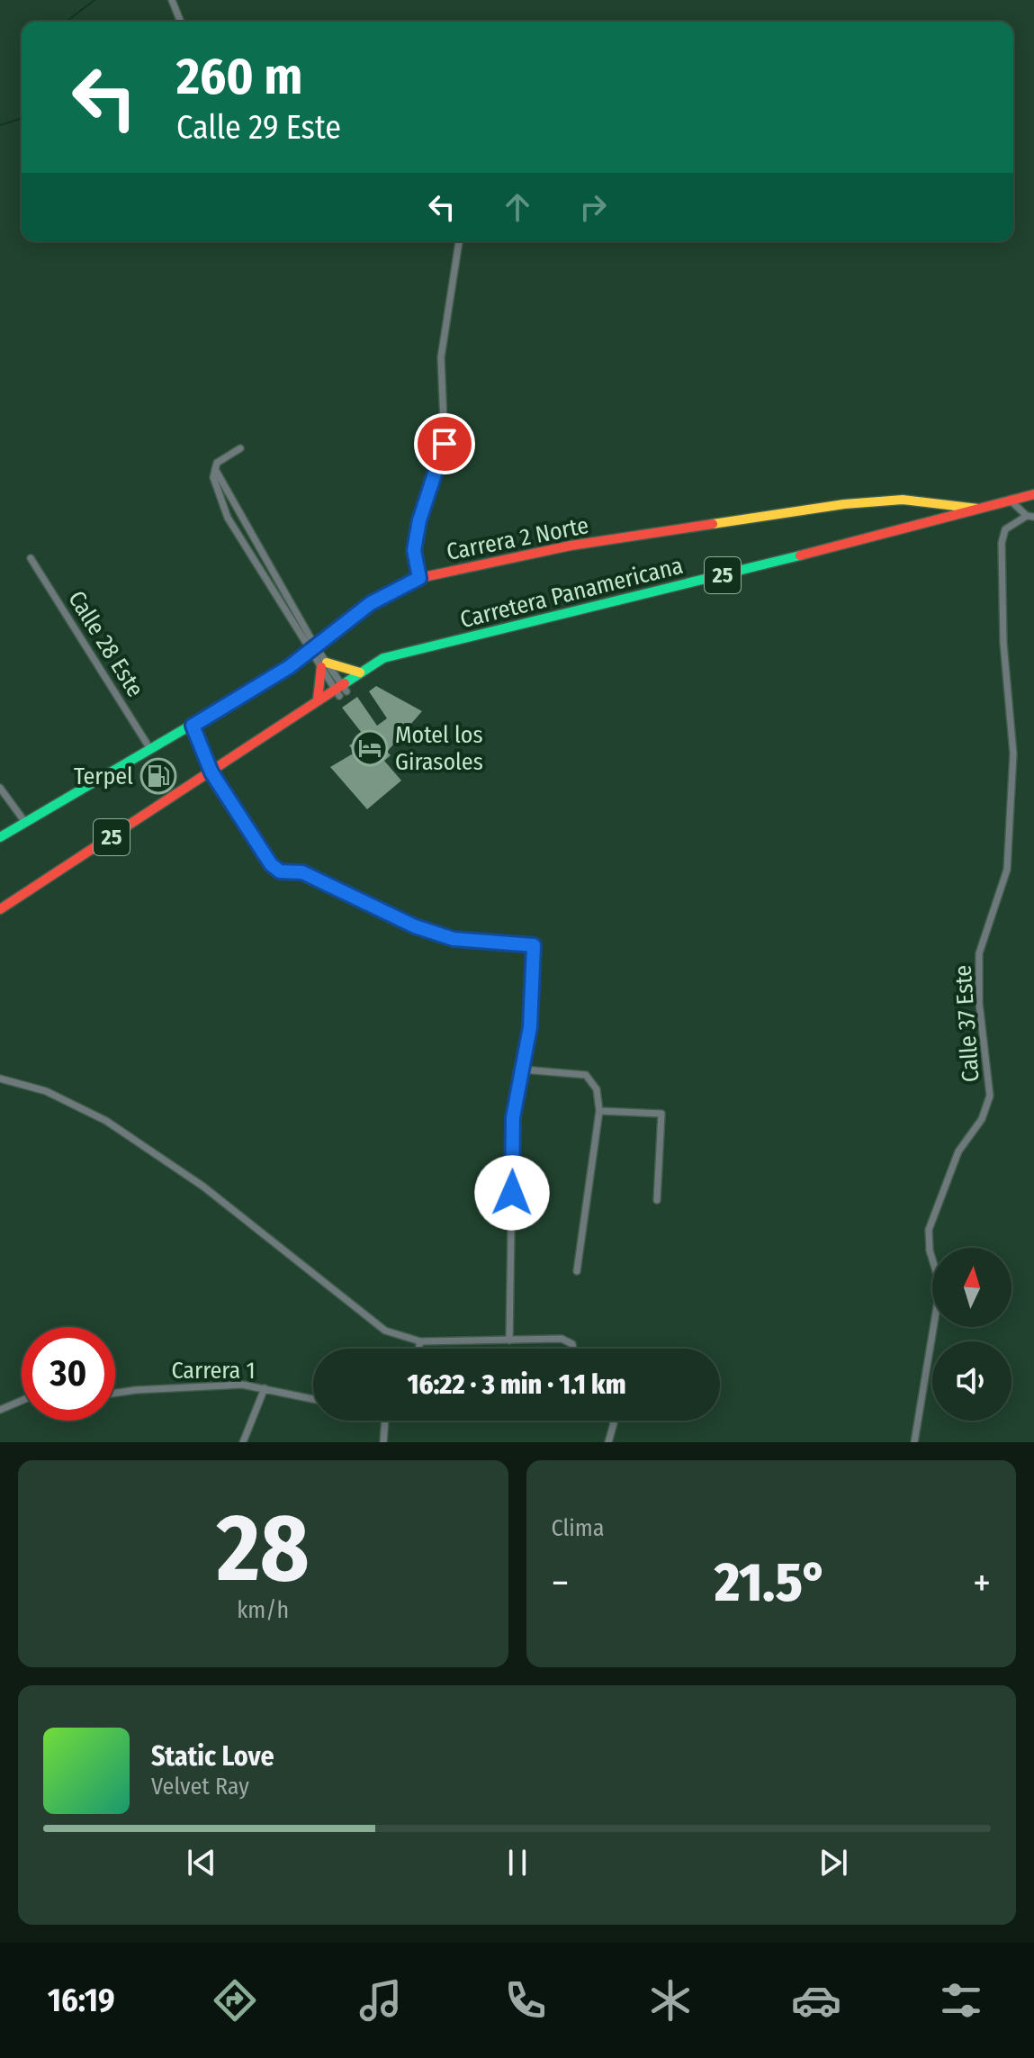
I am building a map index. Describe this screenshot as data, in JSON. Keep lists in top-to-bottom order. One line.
{"streets":{"main road":["Carrera 2 Norte","25","Carretera Panamericana"],"street":["Calle 28 Este","Calle 37 Este","Carrera 1"]},"crossings":[["Carrera 2 Norte","Carretera Panamericana"],["Carrera 2 Norte","Calle 28 Este"]],"places":{"hotel":["Motel los Girasoles"],"fuel station":["Terpel"]},"north":"top","page":{"turn":["260 m","Calle 29 Este"],"limit":"30","trip":"16:22 · 3 min · 1.1 km","tile":[["28","km/h"],"Clima"],"heat":["−","21.5°","+"],"song":["Static Love","Velvet Ray"],"tabs":"16:19"}}
